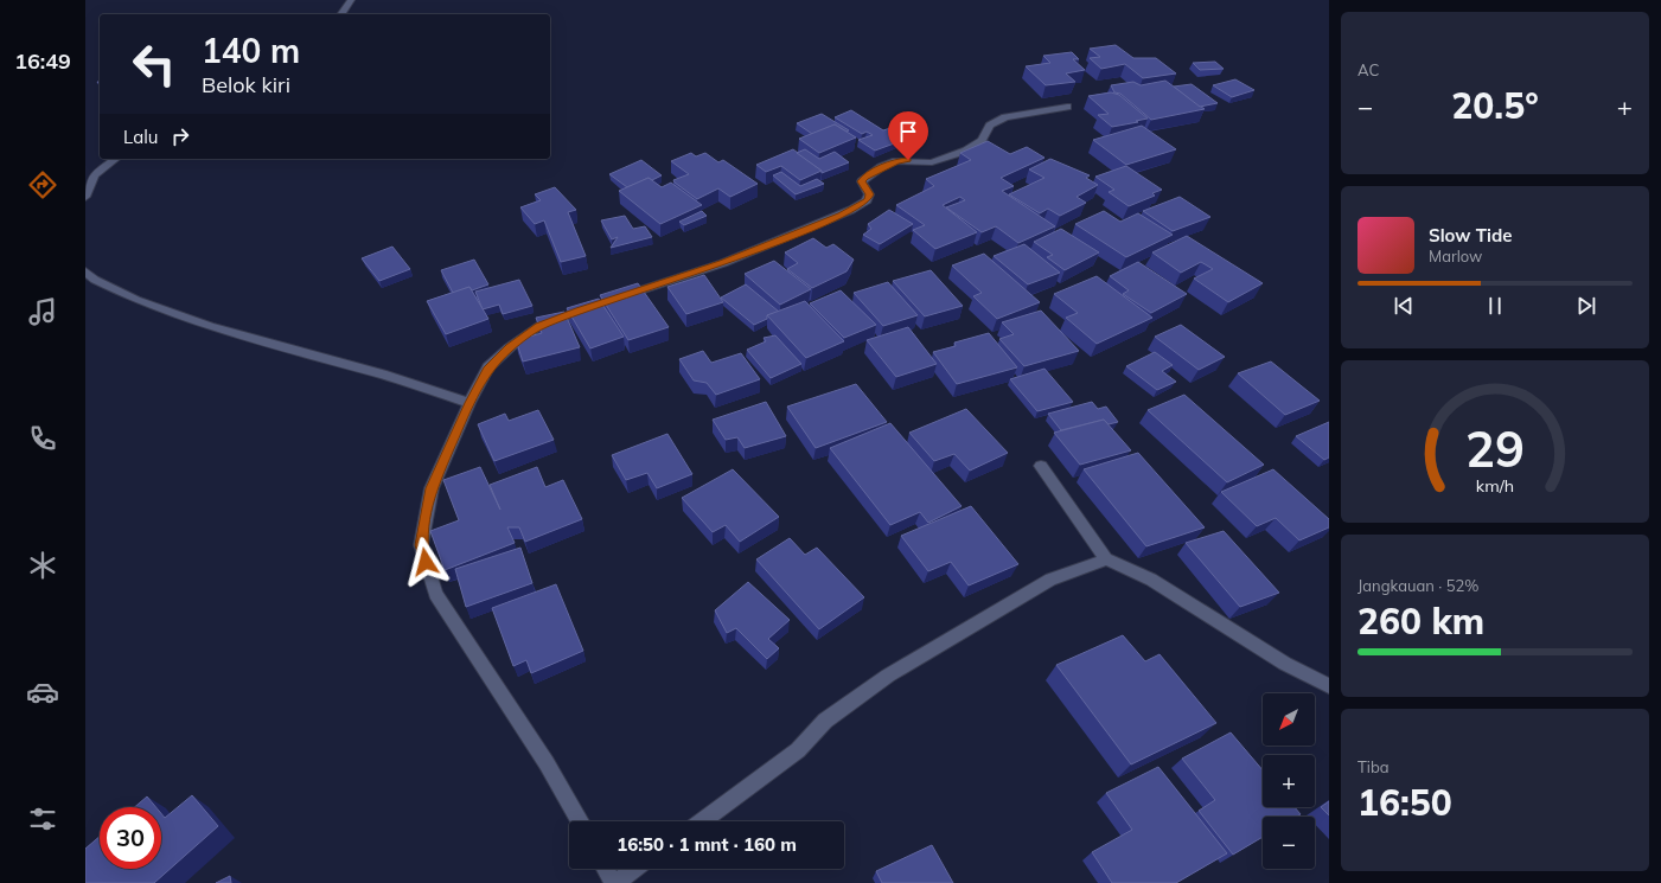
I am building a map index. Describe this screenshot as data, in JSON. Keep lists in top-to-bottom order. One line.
{"north":"bottom left","page":{"tabs":"16:49","tile":["AC",["Jangkauan · 52%","260 km"],["Tiba","16:50"]],"turn":["140 m","Belok kiri"],"heat":["−","20.5°","+"],"then":"Lalu","song":["Slow Tide","Marlow"],"map_buttons":["+","−"],"limit":"30","trip":"16:50 · 1 mnt · 160 m","gauge":["29","km/h"]}}
